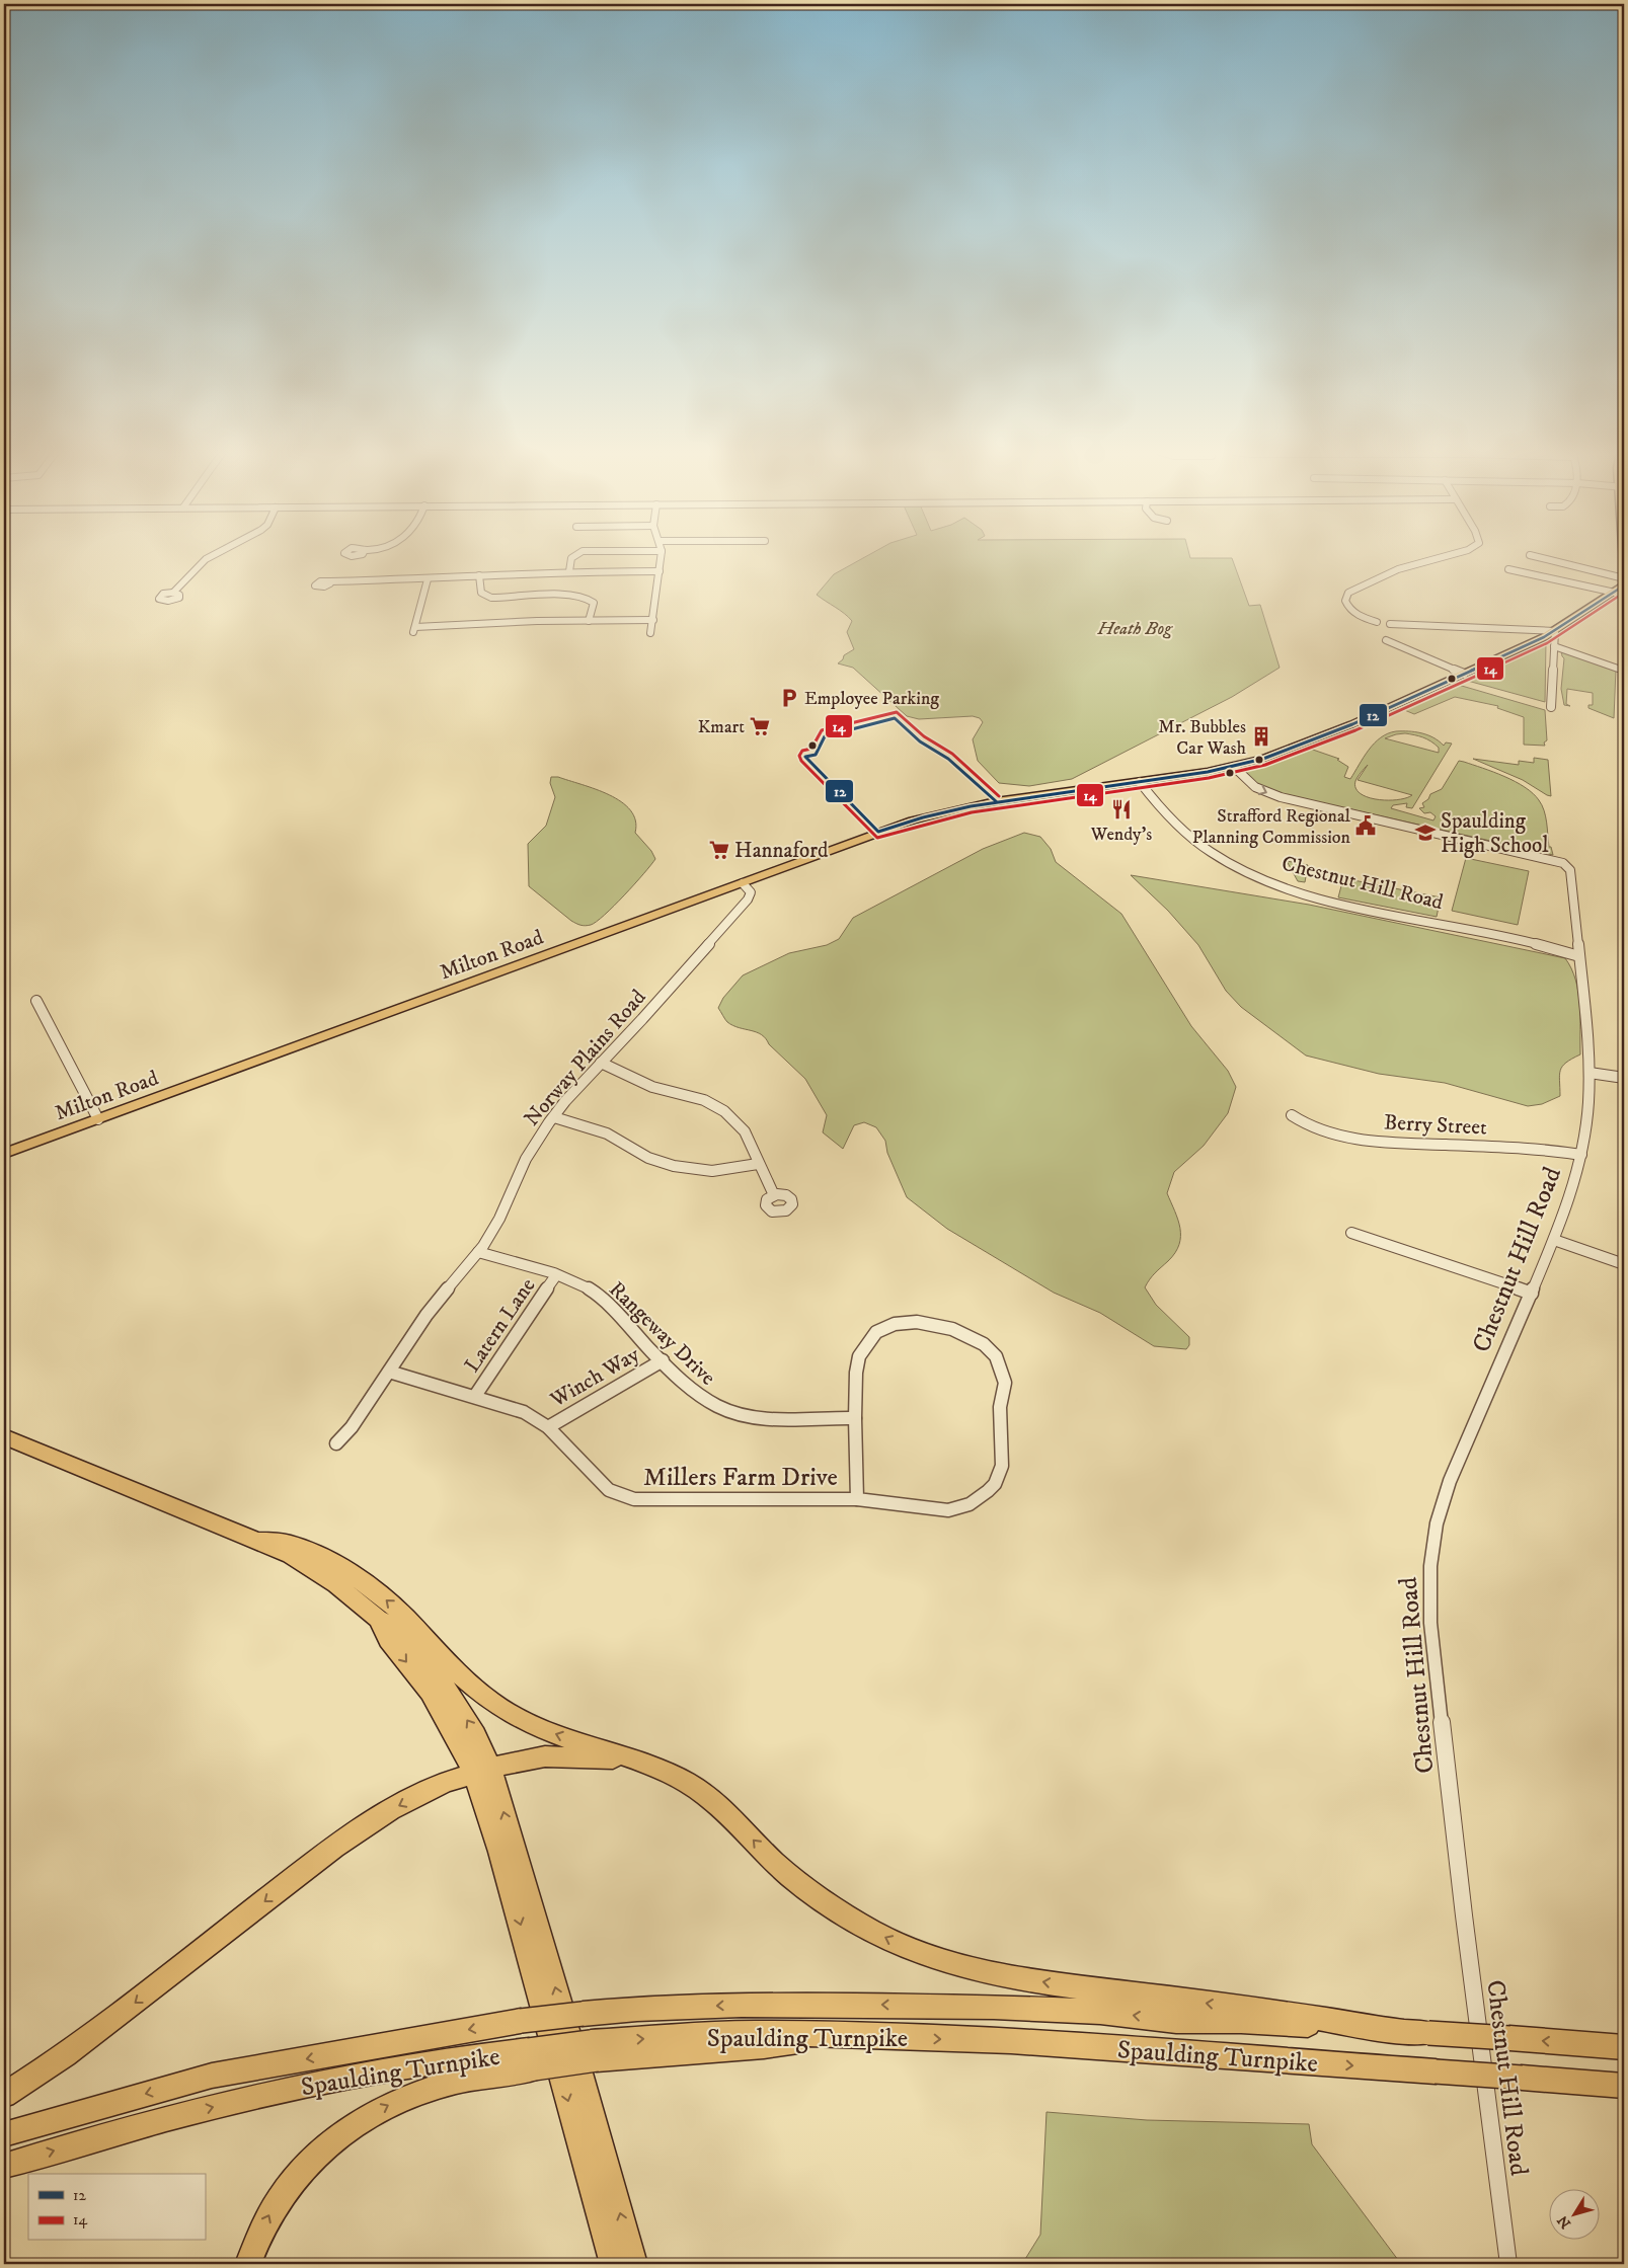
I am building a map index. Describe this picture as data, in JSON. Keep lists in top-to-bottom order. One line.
{"streets":{"highway":["Spaulding Turnpike"],"main road":["Milton Road"],"street":["Chestnut Hill Road","Norway Plains Road","Berry Street","Latern Lane","Rangeway Drive","Winch Way","Millers Farm Drive"]},"crossings":[["Chestnut Hill Road","Milton Road"],["Chestnut Hill Road","Berry Street"],["Milton Road","Norway Plains Road"],["Norway Plains Road","Rangeway Drive"],["Norway Plains Road","Millers Farm Drive"],["Latern Lane","Rangeway Drive"],["Latern Lane","Millers Farm Drive"],["Rangeway Drive","Winch Way"],["Rangeway Drive","Millers Farm Drive"],["Winch Way","Millers Farm Drive"]],"parks":["Heath Bog"],"places":{"parking":["Employee Parking"],"supermarket":["Kmart","Hannaford"],"building":["Mr. Bubbles Car Wash"],"restaurant":["Wendy's"],"public building":["Strafford Regional Planning Commission"],"school or university":["Spaulding High School"]},"lines":["transit line 12","transit line 14"],"legend":["12","14"],"north":"bottom left"}
